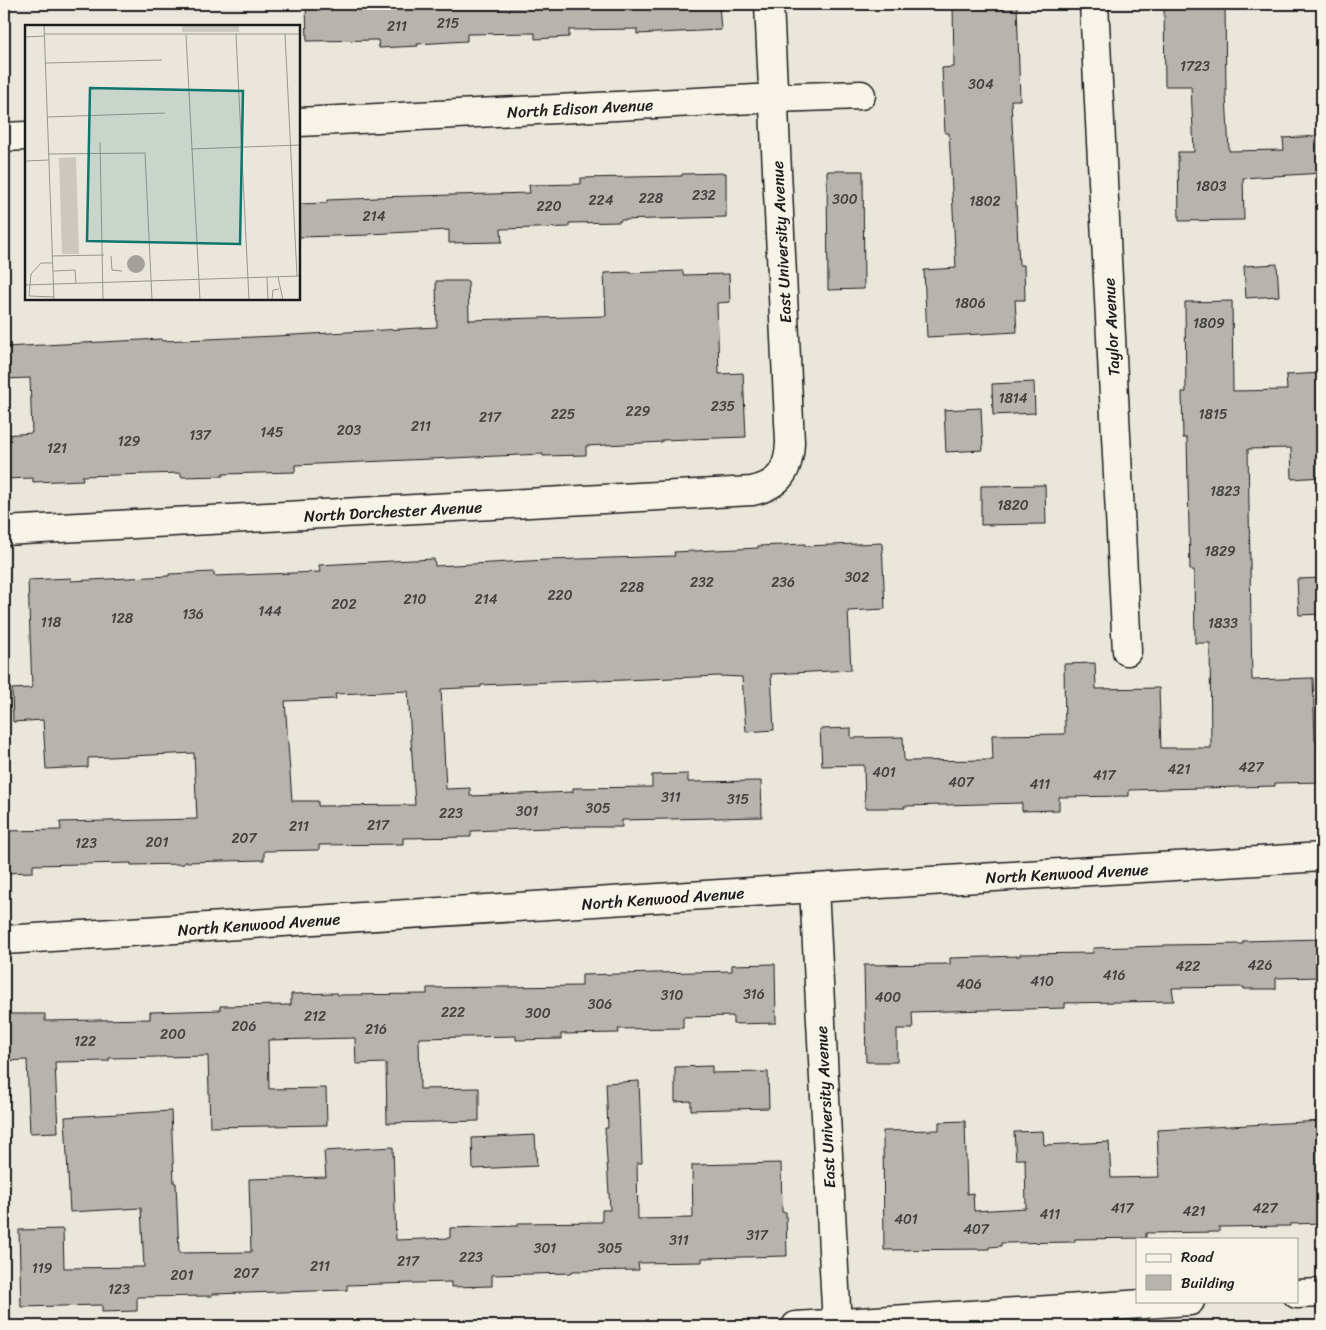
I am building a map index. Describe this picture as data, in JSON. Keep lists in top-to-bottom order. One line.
{"streets":{"street":["North Edison Avenue","East University Avenue","Taylor Avenue","North Dorchester Avenue","North Kenwood Avenue"]},"crossings":[["North Edison Avenue","East University Avenue"],["East University Avenue","North Dorchester Avenue"],["East University Avenue","North Kenwood Avenue"]],"house_numbers":["215","211","1723","304","1803","232","228","300","224","1802","220","214","1806","1809","1814","235","229","225","1815","217","211","203","145","137","129","121","1823","1820","1829","302","232","236","228","220","210","214","202","144","136","128","118","1833","427","421","401","417","407","411","311","315","305","301","223","217","211","207","201","123","426","422","416","410","406","316","310","400","306","222","300","212","206","216","200","122","417","427","421","411","401","407","317","311","301","305","223","217","211","119","207","201","123"],"legend":["Road","Building"]}
